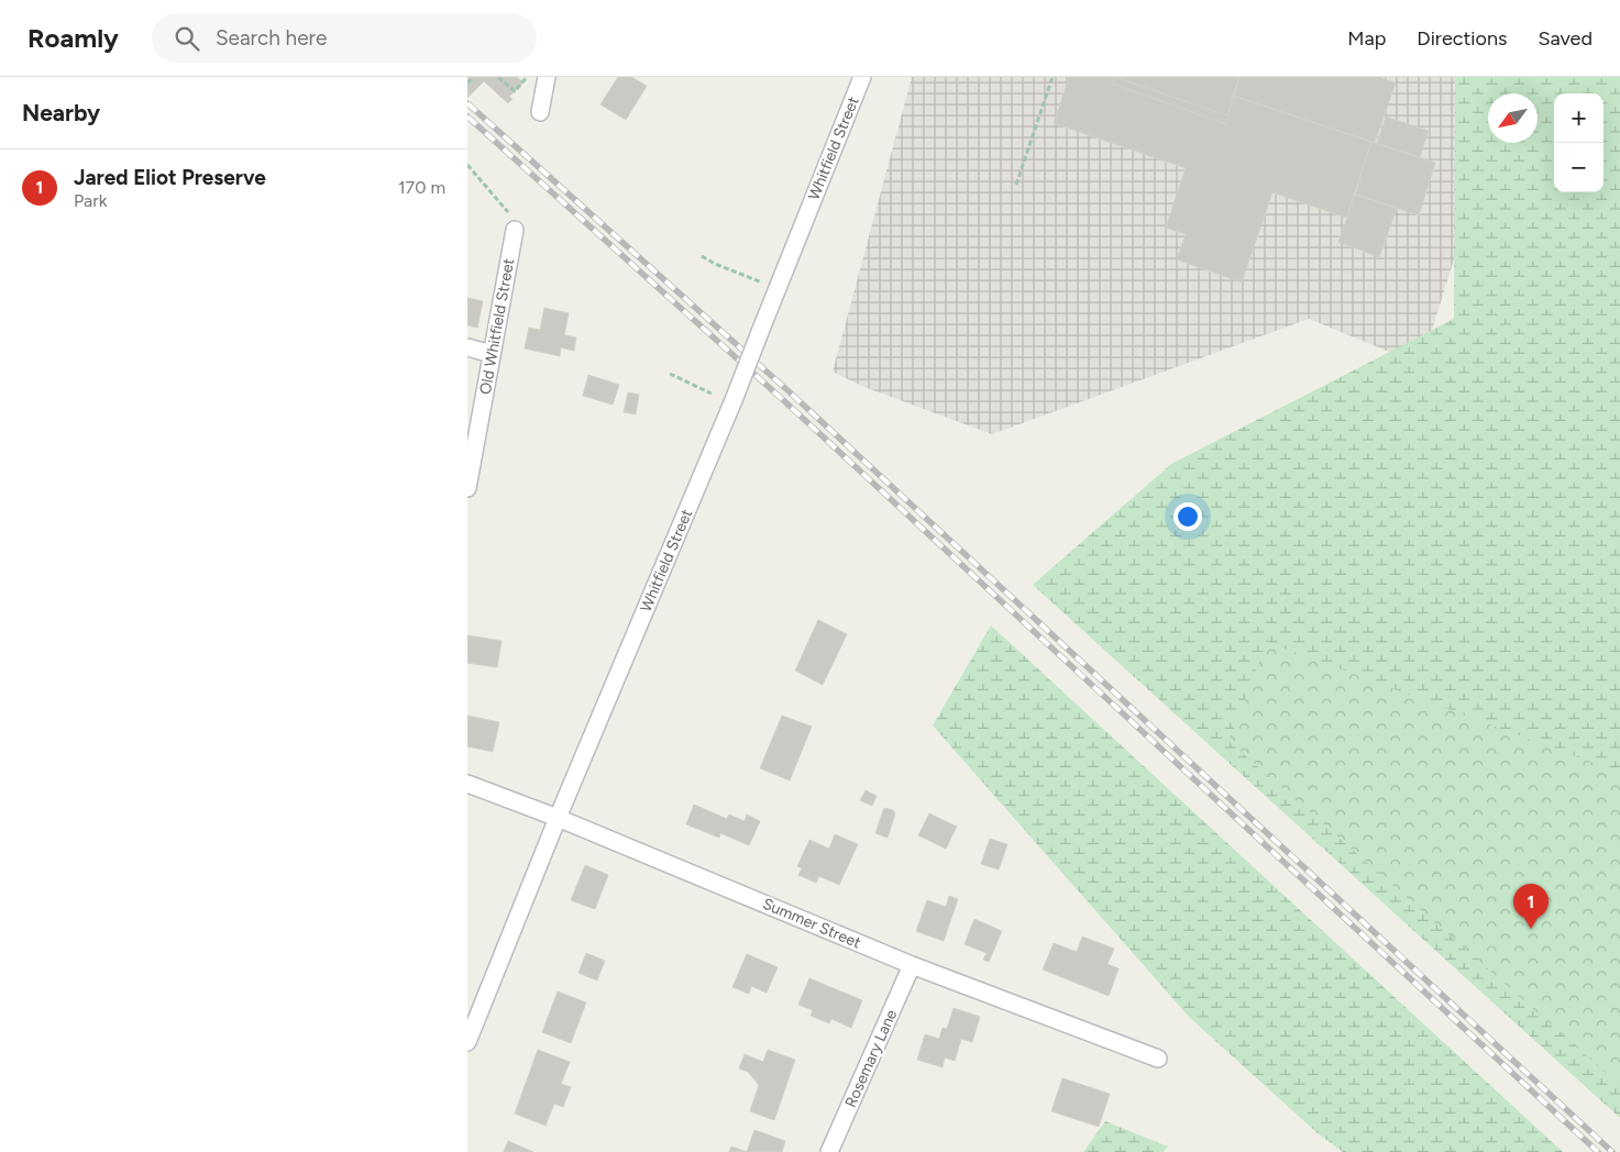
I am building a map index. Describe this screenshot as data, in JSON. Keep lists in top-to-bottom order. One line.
{"streets":{"street":["Whitfield Street","Old Whitfield Street","Summer Street","Rosemary Lane"]},"crossings":[["Whitfield Street","Summer Street"],["Summer Street","Rosemary Lane"]],"north":"bottom left","page":{"header":"Roamly","search":"Search here","nav":["Map","Directions","Saved"],"heading":"Nearby","map_buttons":["+","−"],"list":[{"mark":"1","name":"Jared Eliot Preserve","note":"Park","value":"170 m"}],"pins":"1"}}
